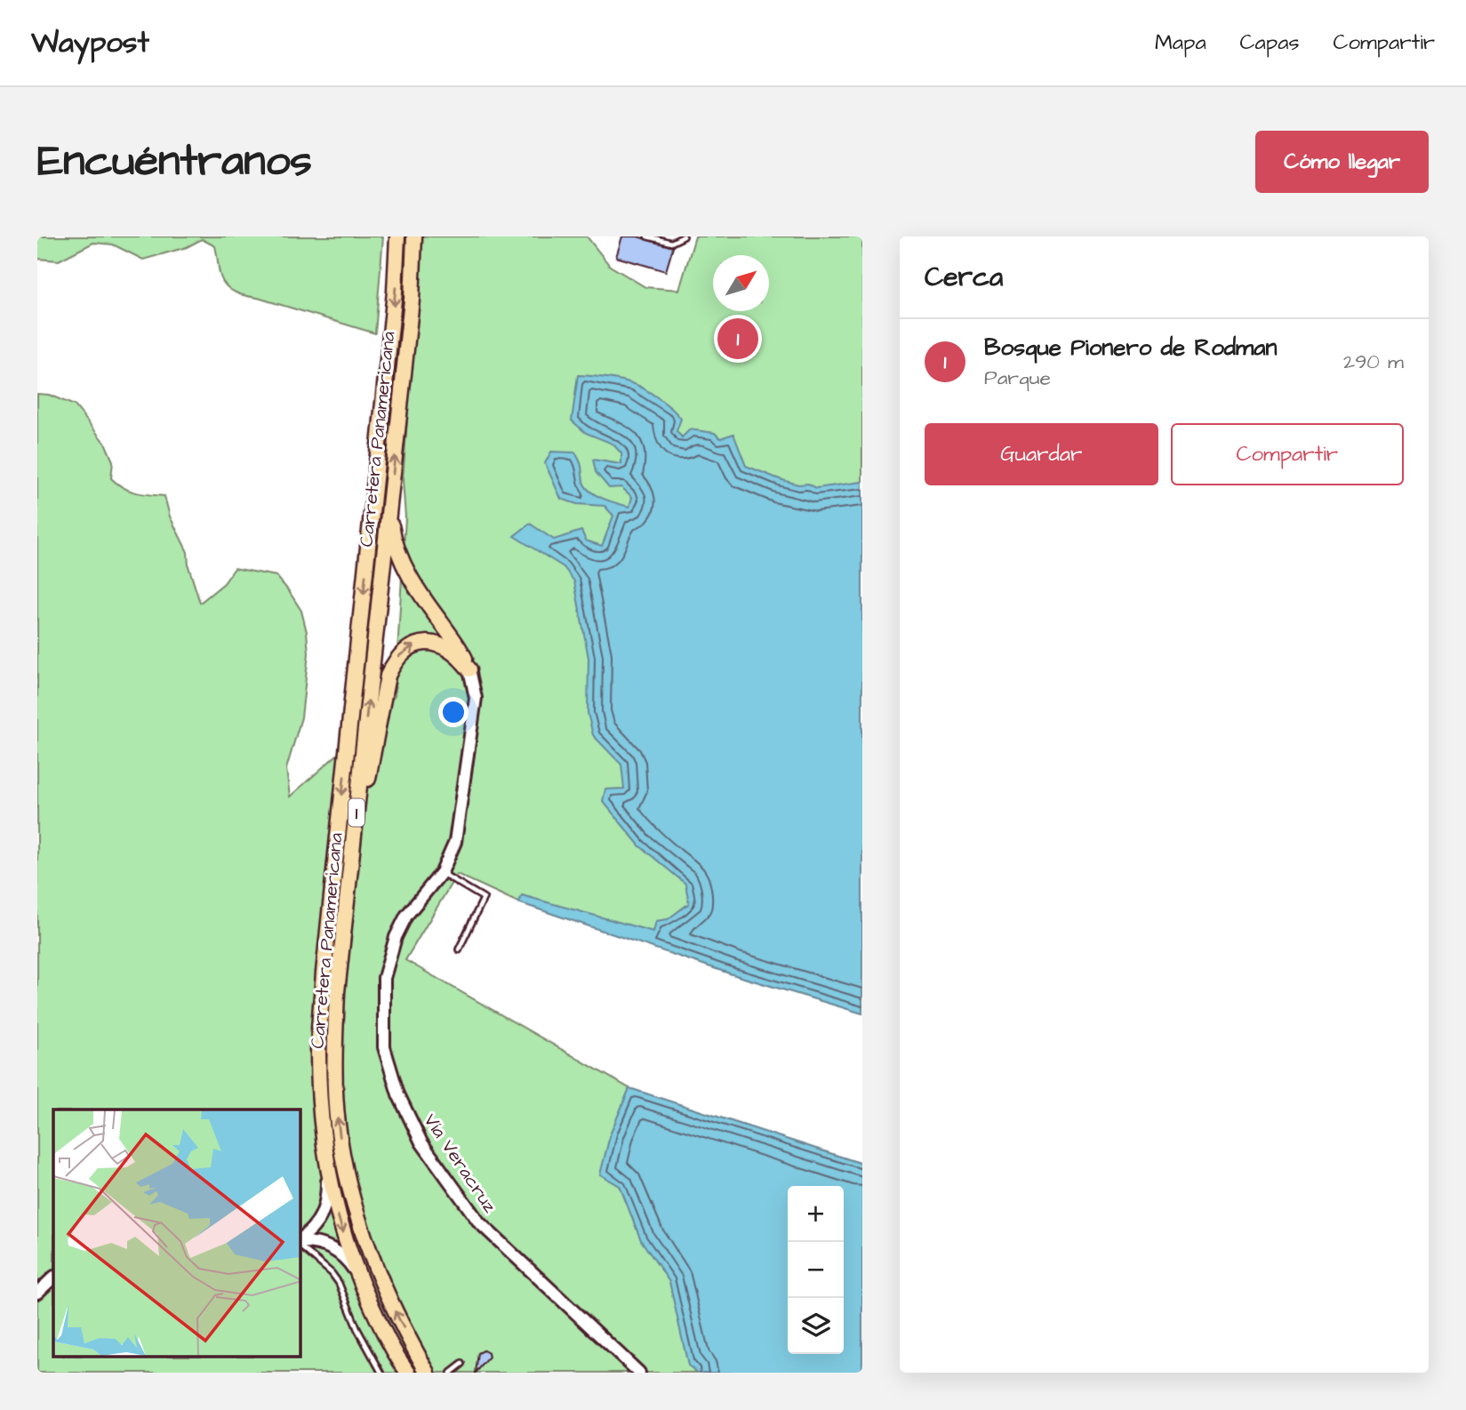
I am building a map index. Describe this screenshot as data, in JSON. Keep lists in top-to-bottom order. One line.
{"streets":{"highway":["Carretera Panamericana","1"],"street":["Vía Veracruz"]},"north":"top right","page":{"header":"Waypost","nav":["Mapa","Capas","Compartir"],"buttons":["Cómo llegar",["Guardar","Compartir"]],"title":"Encuéntranos","heading":"Cerca","pins":"1","list":[{"mark":"1","name":"Bosque Pionero de Rodman","note":"Parque","value":"290 m"}],"map_buttons":["+","−"]}}
